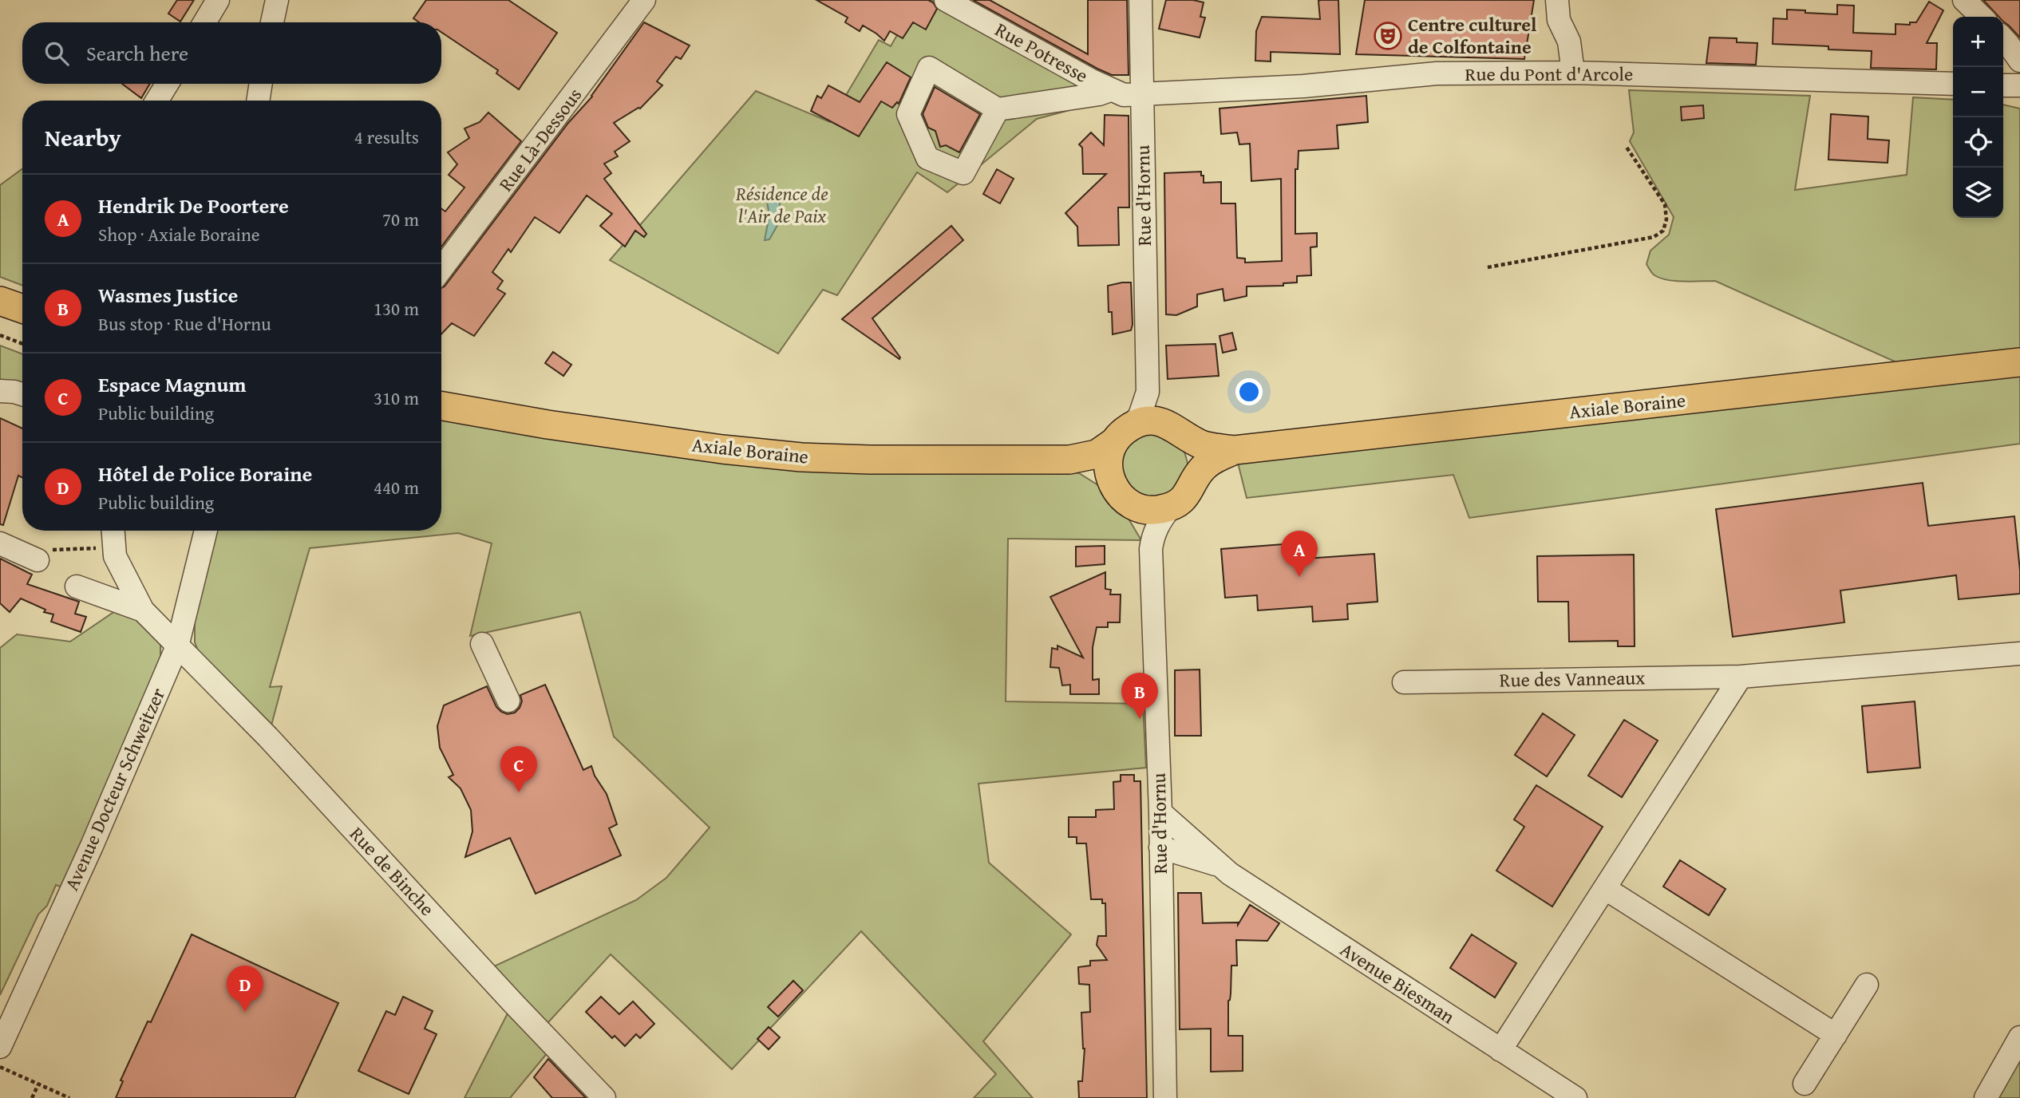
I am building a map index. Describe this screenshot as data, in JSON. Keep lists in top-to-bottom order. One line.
{"streets":{"main road":["Axiale Boraine"],"street":["Rue Potresse","Rue du Pont d'Arcole","Rue Là-Dessous","Rue d'Hornu","Rue des Vanneaux","Avenue Docteur Schweitzer","Rue de Binche","Avenue Biesman"]},"crossings":[["Rue Potresse","Rue du Pont d'Arcole"],["Rue Potresse","Rue d'Hornu"],["Rue du Pont d'Arcole","Rue d'Hornu"],["Rue d'Hornu","Avenue Biesman"],["Avenue Docteur Schweitzer","Rue de Binche"]],"parks":["Résidence de l'Air de Paix"],"places":{"theatre":["Centre culturel de Colfontaine"]},"page":{"map_buttons":["+","−"],"search":"Search here","heading":["Nearby","4 results"],"list":[{"mark":"A","name":"Hendrik De Poortere","note":"Shop · Axiale Boraine","value":"70 m"},{"mark":"B","name":"Wasmes Justice","note":"Bus stop · Rue d'Hornu","value":"130 m"},{"mark":"C","name":"Espace Magnum","note":"Public building","value":"310 m"},{"mark":"D","name":"Hôtel de Police Boraine","note":"Public building","value":"440 m"}],"pins":["A","B","C","D"]}}
